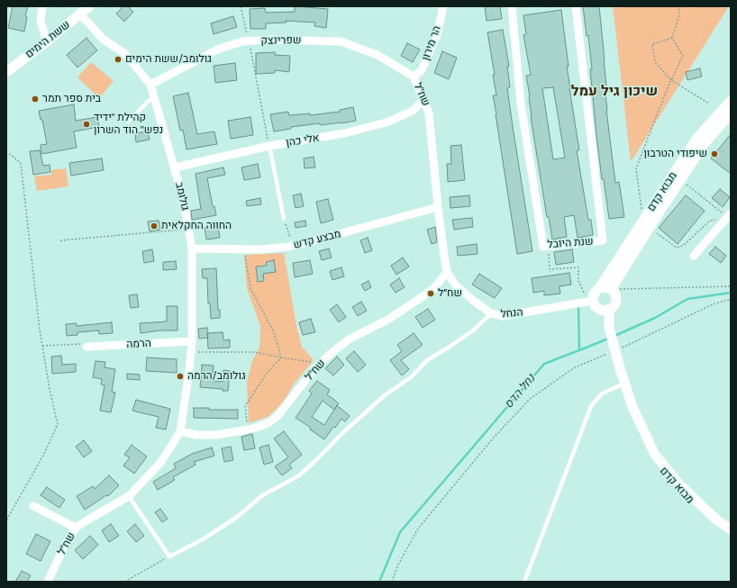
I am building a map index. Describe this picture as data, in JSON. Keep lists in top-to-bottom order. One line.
{"streets":{"street":["ששת הימים","שפרינצק","הר מירון","שח\"ל","אלי כהן","מבוא קדם","גולומב","מבצע קדש","שנת היובל","הנחל","הרמה"]},"crossings":[["ששת הימים","גולומב"],["שפרינצק","הר מירון"],["שפרינצק","שח\"ל"],["שפרינצק","גולומב"],["הר מירון","שח\"ל"],["שח\"ל","אלי כהן"],["שח\"ל","גולומב"],["שח\"ל","מבצע קדש"],["שח\"ל","הנחל"],["אלי כהן","גולומב"],["מבוא קדם","הנחל"],["גולומב","מבצע קדש"],["גולומב","הרמה"]],"districts":["שיכון גיל עמל"],"water":["נחל הדס"],"places":["גולומב/ששת הימים","בית ספר תמר","קהילת \"ידיד נפש\" הוד השרון","שיפודי הטרבון","החווה החקלאית","שח״ל","גולומב/הרמה"]}
